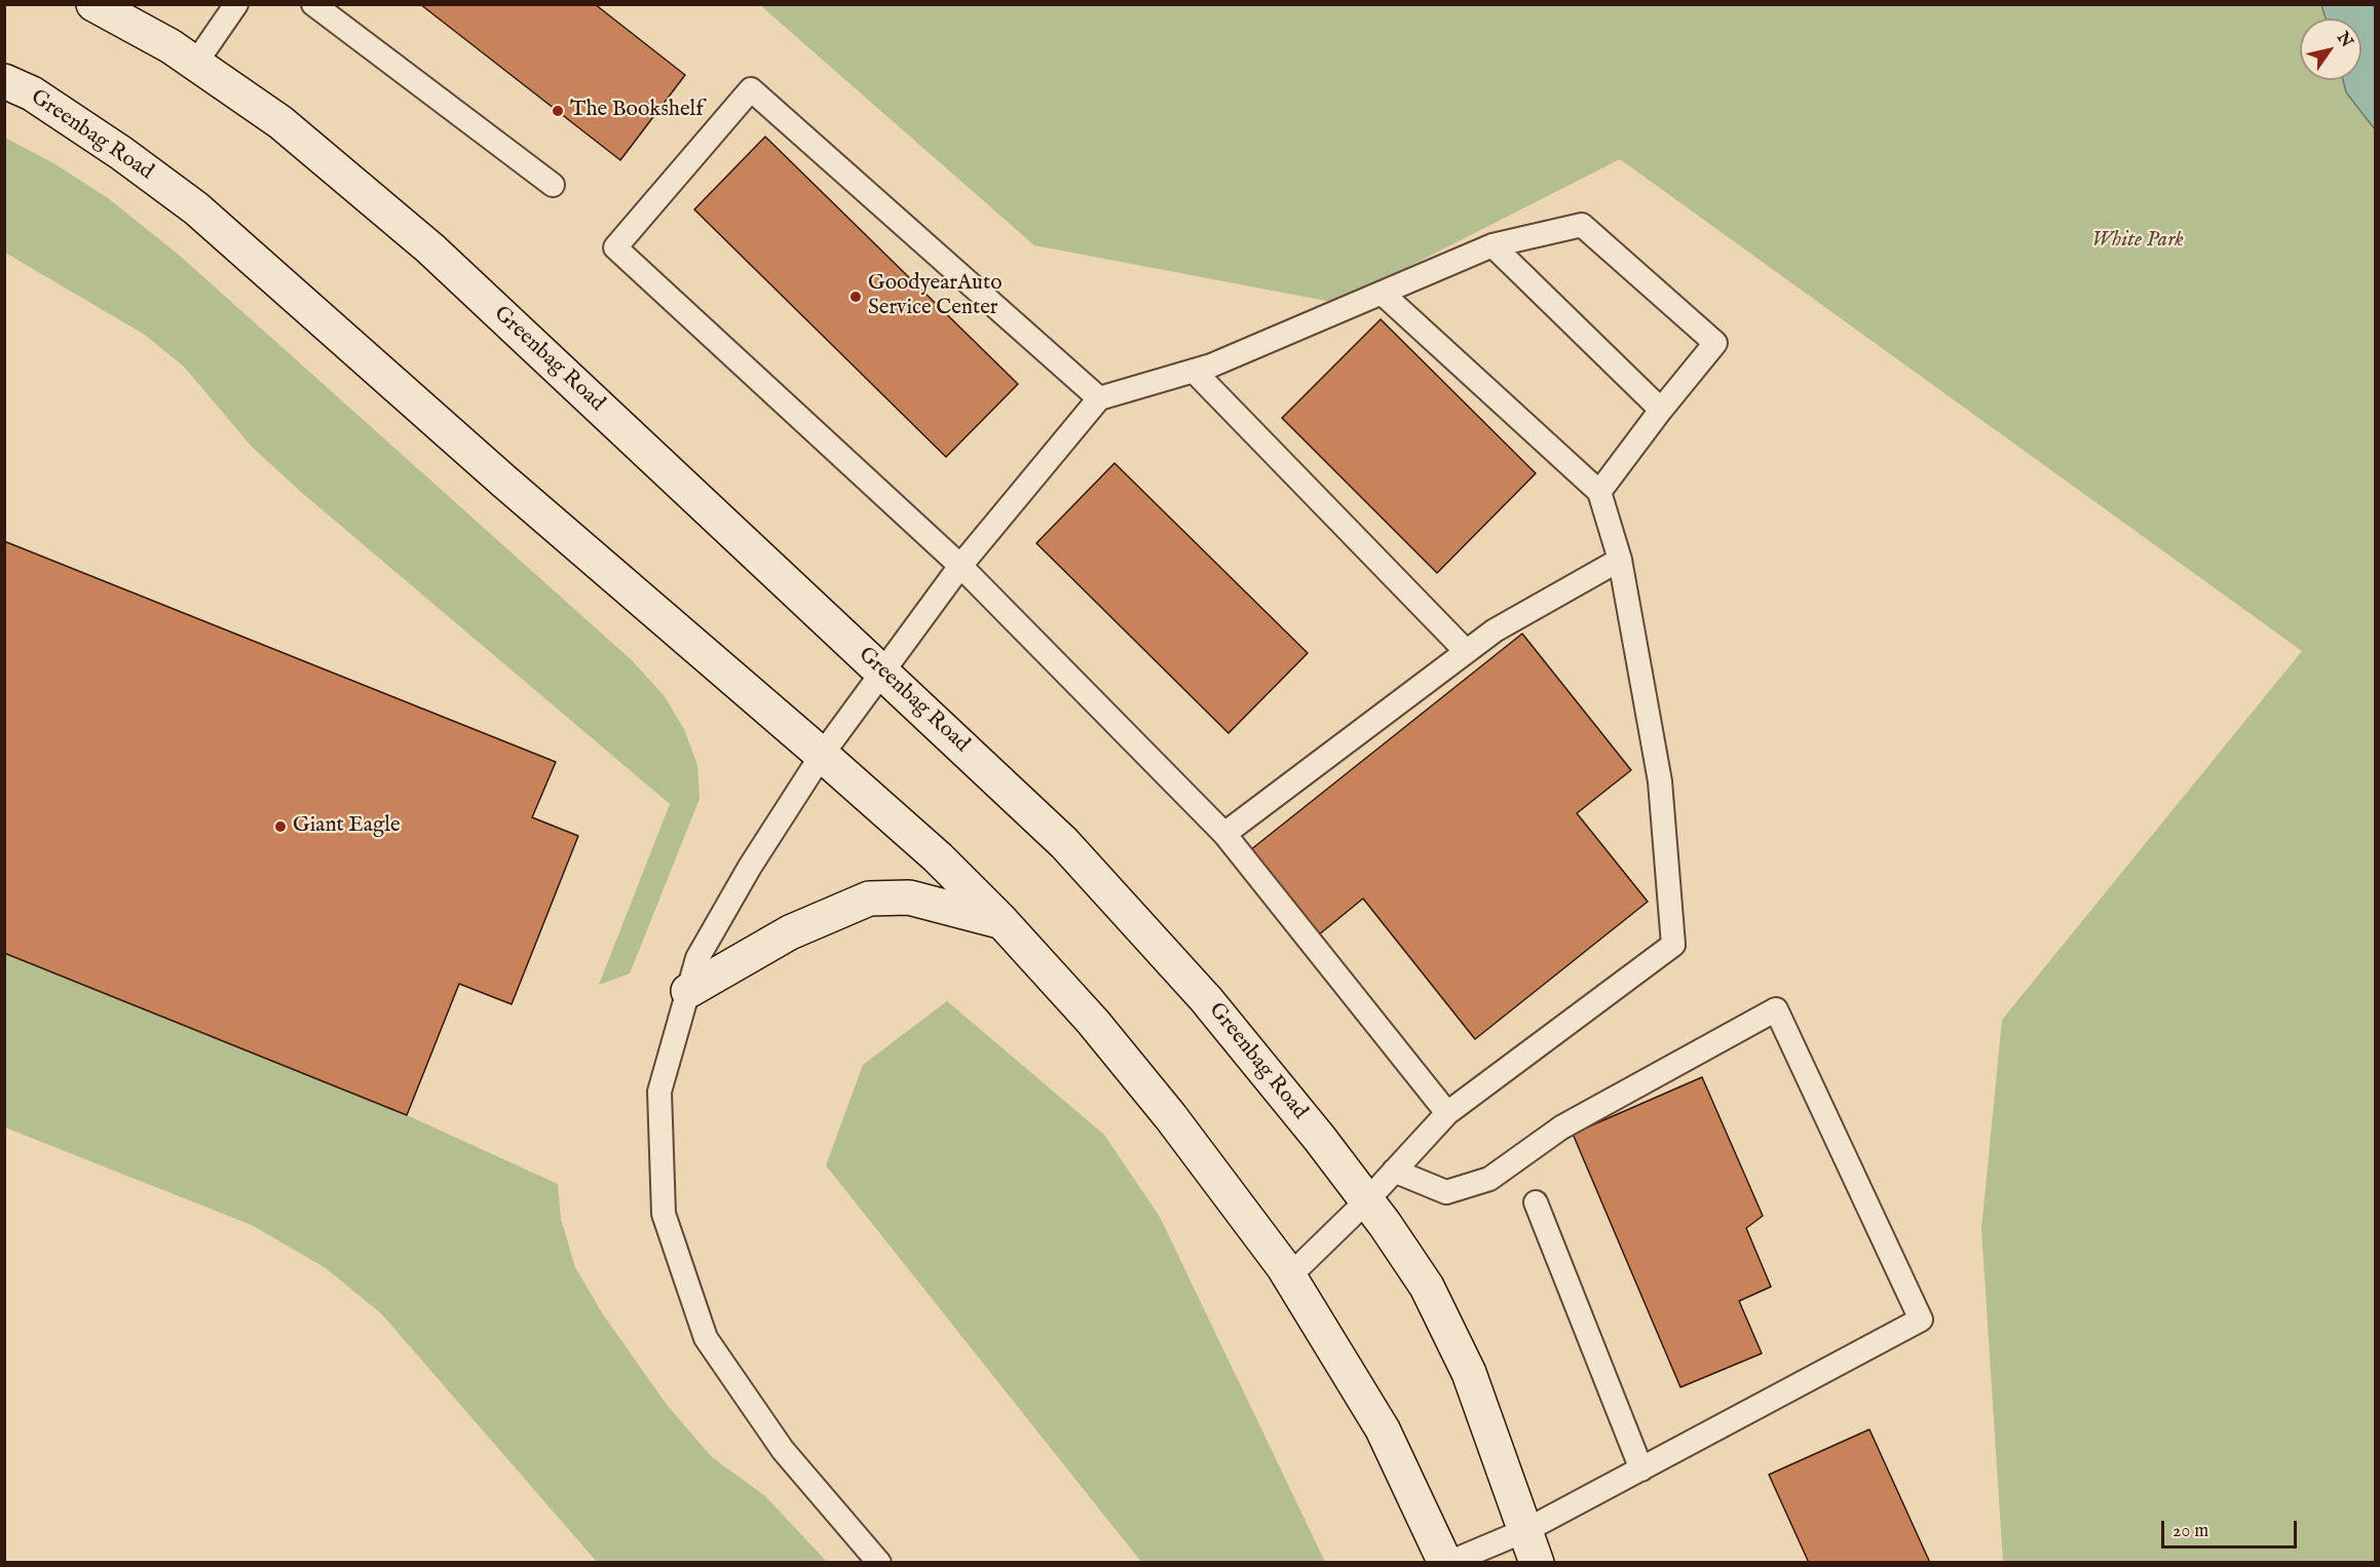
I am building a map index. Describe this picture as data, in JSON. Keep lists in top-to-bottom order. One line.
{"streets":{"main road":["Greenbag Road"]},"parks":["White Park"],"places":["The Bookshelf","GoodyearAuto Service Center","Giant Eagle"],"scale_bar":"20 m","north":"top right"}
